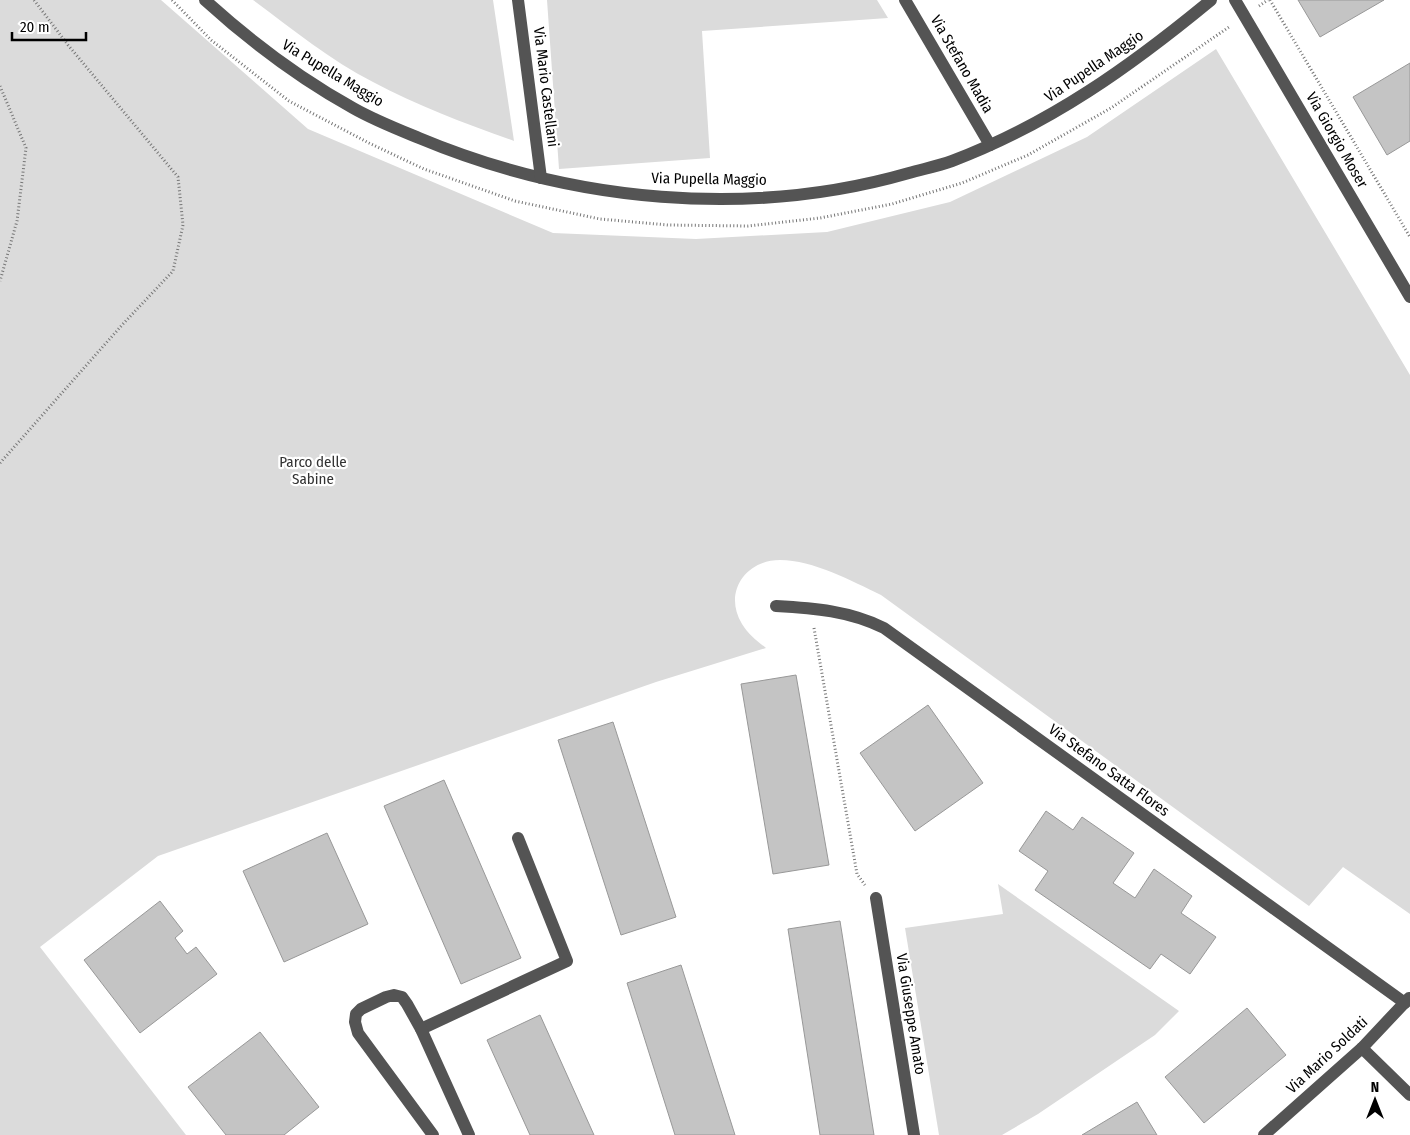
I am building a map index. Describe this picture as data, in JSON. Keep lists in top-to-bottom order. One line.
{"streets":{"street":["Via Stefano Madia","Via Pupella Maggio","Via Mario Castellani","Via Giorgio Moser","Via Stefano Satta Flores","Via Giuseppe Amato","Via Mario Soldati"]},"crossings":[["Via Stefano Madia","Via Pupella Maggio"],["Via Pupella Maggio","Via Mario Castellani"],["Via Stefano Satta Flores","Via Mario Soldati"]],"parks":["Parco delle Sabine"],"scale_bar":"20 m","north":"top"}
